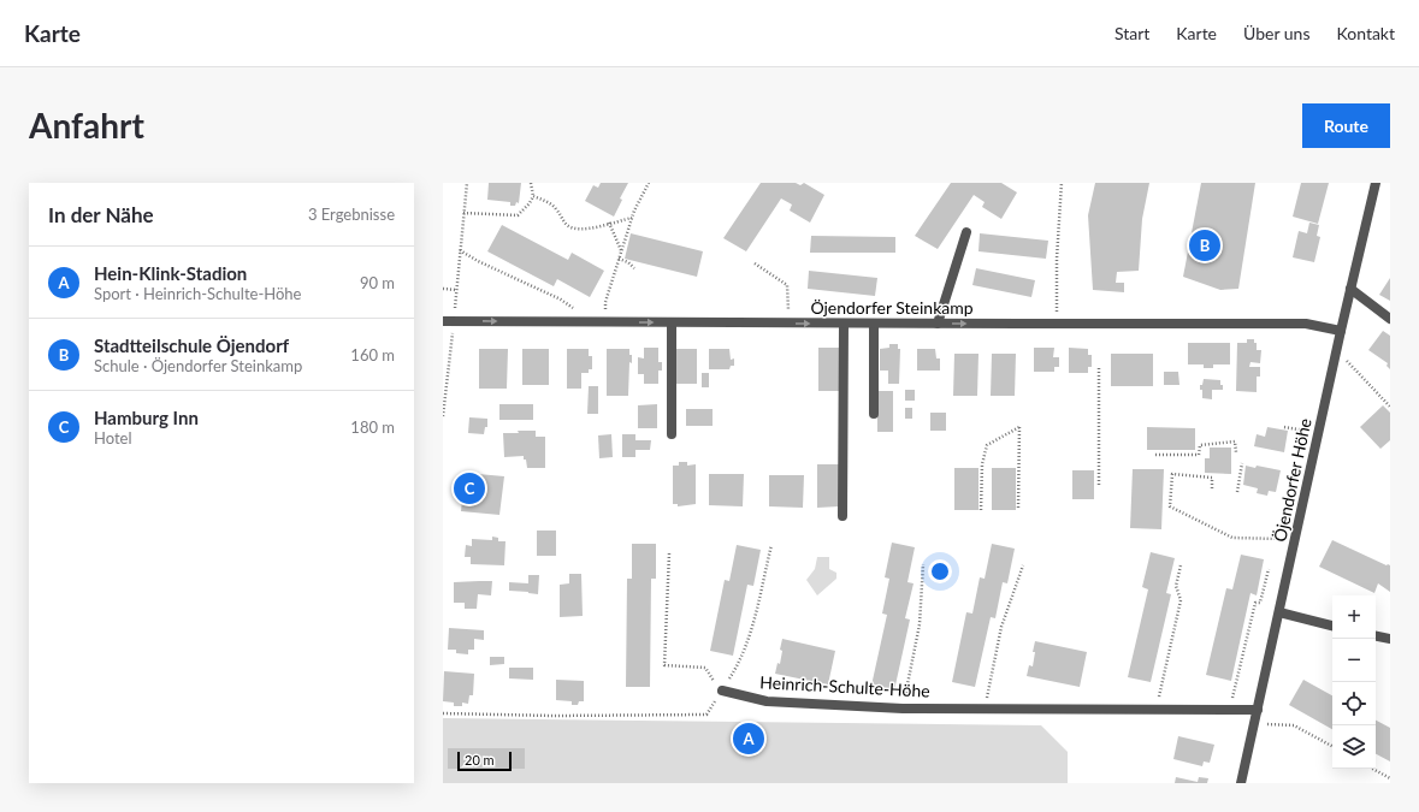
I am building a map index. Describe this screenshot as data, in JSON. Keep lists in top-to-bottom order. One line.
{"streets":{"street":["Öjendorfer Steinkamp","Öjendorfer Höhe","Heinrich-Schulte-Höhe"]},"crossings":[["Öjendorfer Steinkamp","Öjendorfer Höhe"],["Öjendorfer Höhe","Heinrich-Schulte-Höhe"]],"one_way":["Öjendorfer Steinkamp"],"scale_bar":"20 m","page":{"header":"Karte","nav":["Start","Karte","Über uns","Kontakt"],"buttons":"Route","title":"Anfahrt","heading":["In der Nähe","3 Ergebnisse"],"pins":["B","C","A"],"list":[{"mark":"A","name":"Hein-Klink-Stadion","note":"Sport · Heinrich-Schulte-Höhe","value":"90 m"},{"mark":"B","name":"Stadtteilschule Öjendorf","note":"Schule · Öjendorfer Steinkamp","value":"160 m"},{"mark":"C","name":"Hamburg Inn","note":"Hotel","value":"180 m"}],"map_buttons":["+","−"],"scale":"20 m"}}
